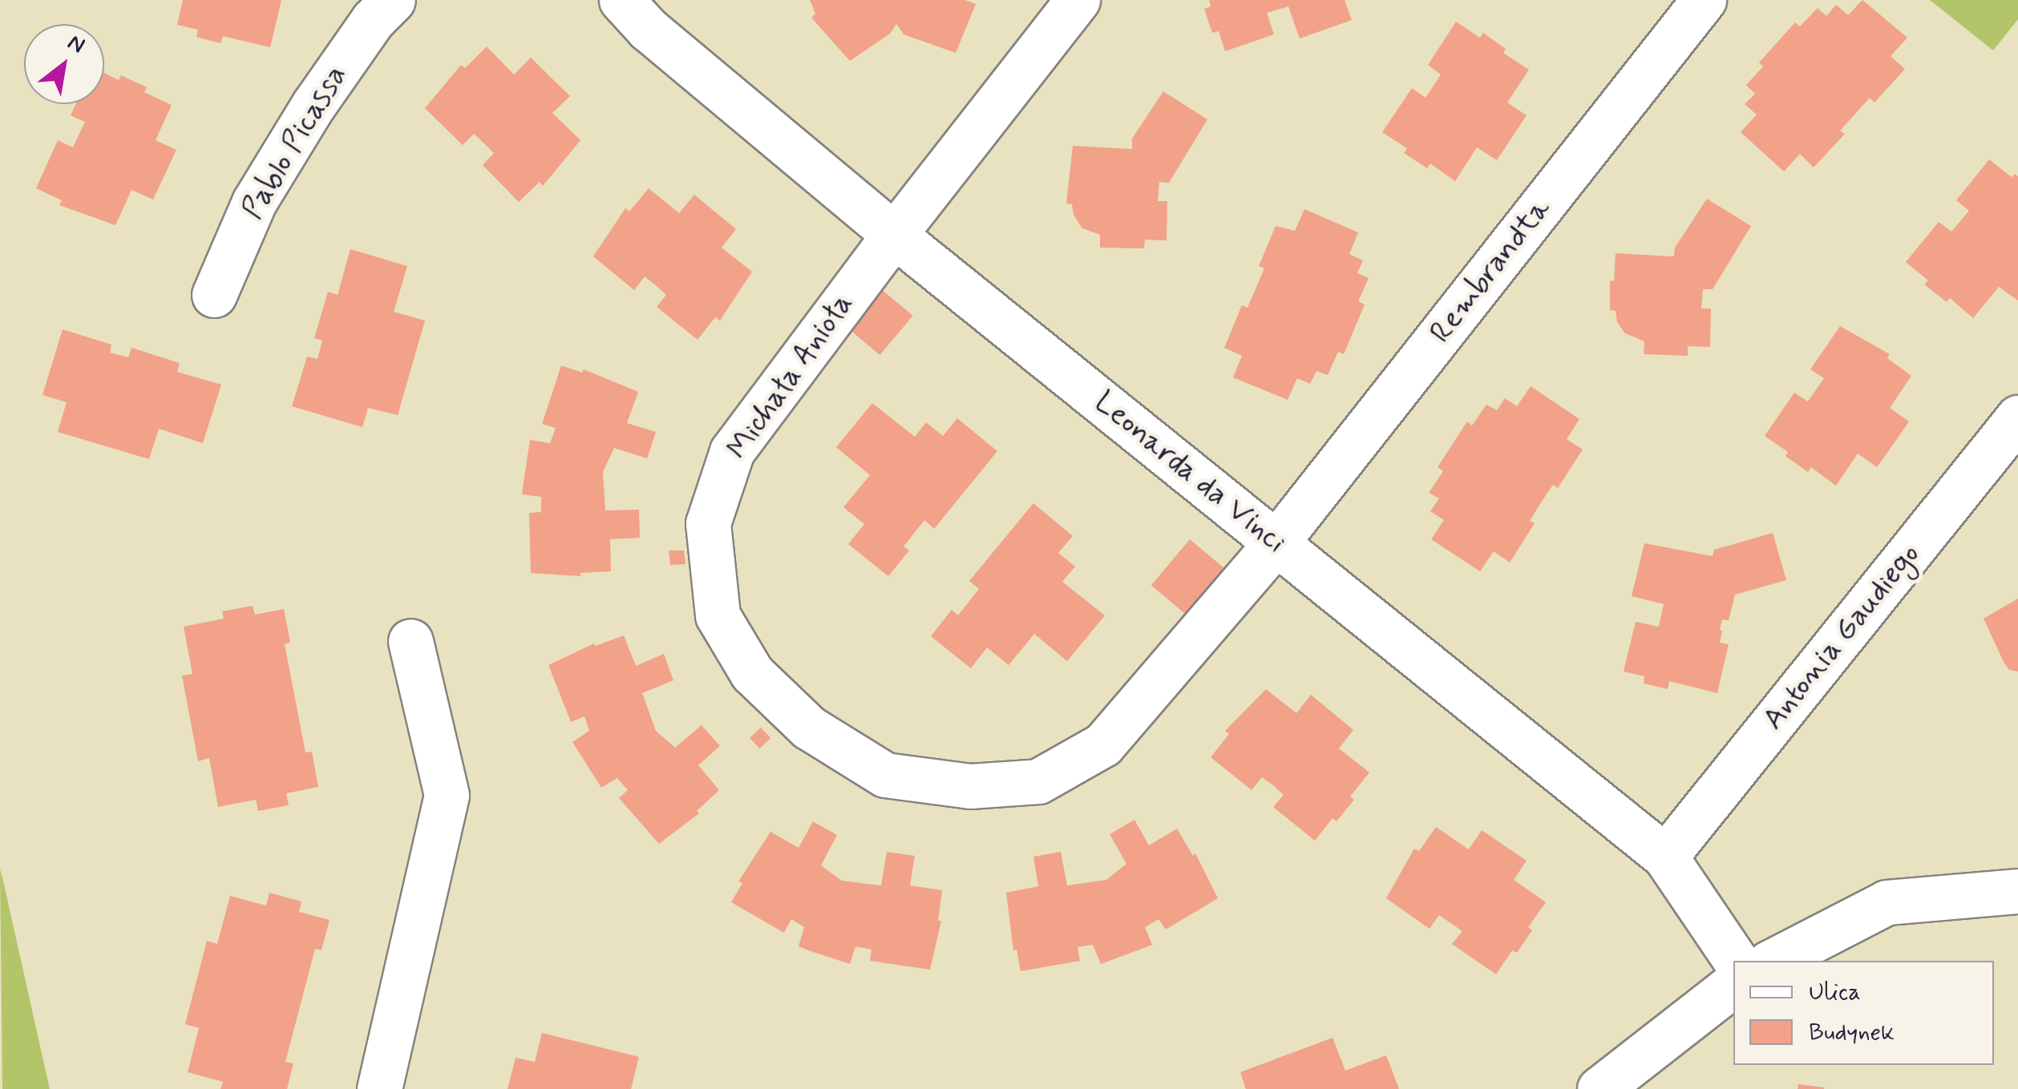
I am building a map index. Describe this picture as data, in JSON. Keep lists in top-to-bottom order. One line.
{"streets":{"street":["Pablo Picassa","Rembrandta","Michała Anioła","Leonarda da Vinci","Antonia Gaudiego"]},"crossings":[["Rembrandta","Michała Anioła"],["Rembrandta","Leonarda da Vinci"],["Michała Anioła","Leonarda da Vinci"],["Leonarda da Vinci","Antonia Gaudiego"]],"legend":["Ulica","Budynek"],"north":"top right"}
